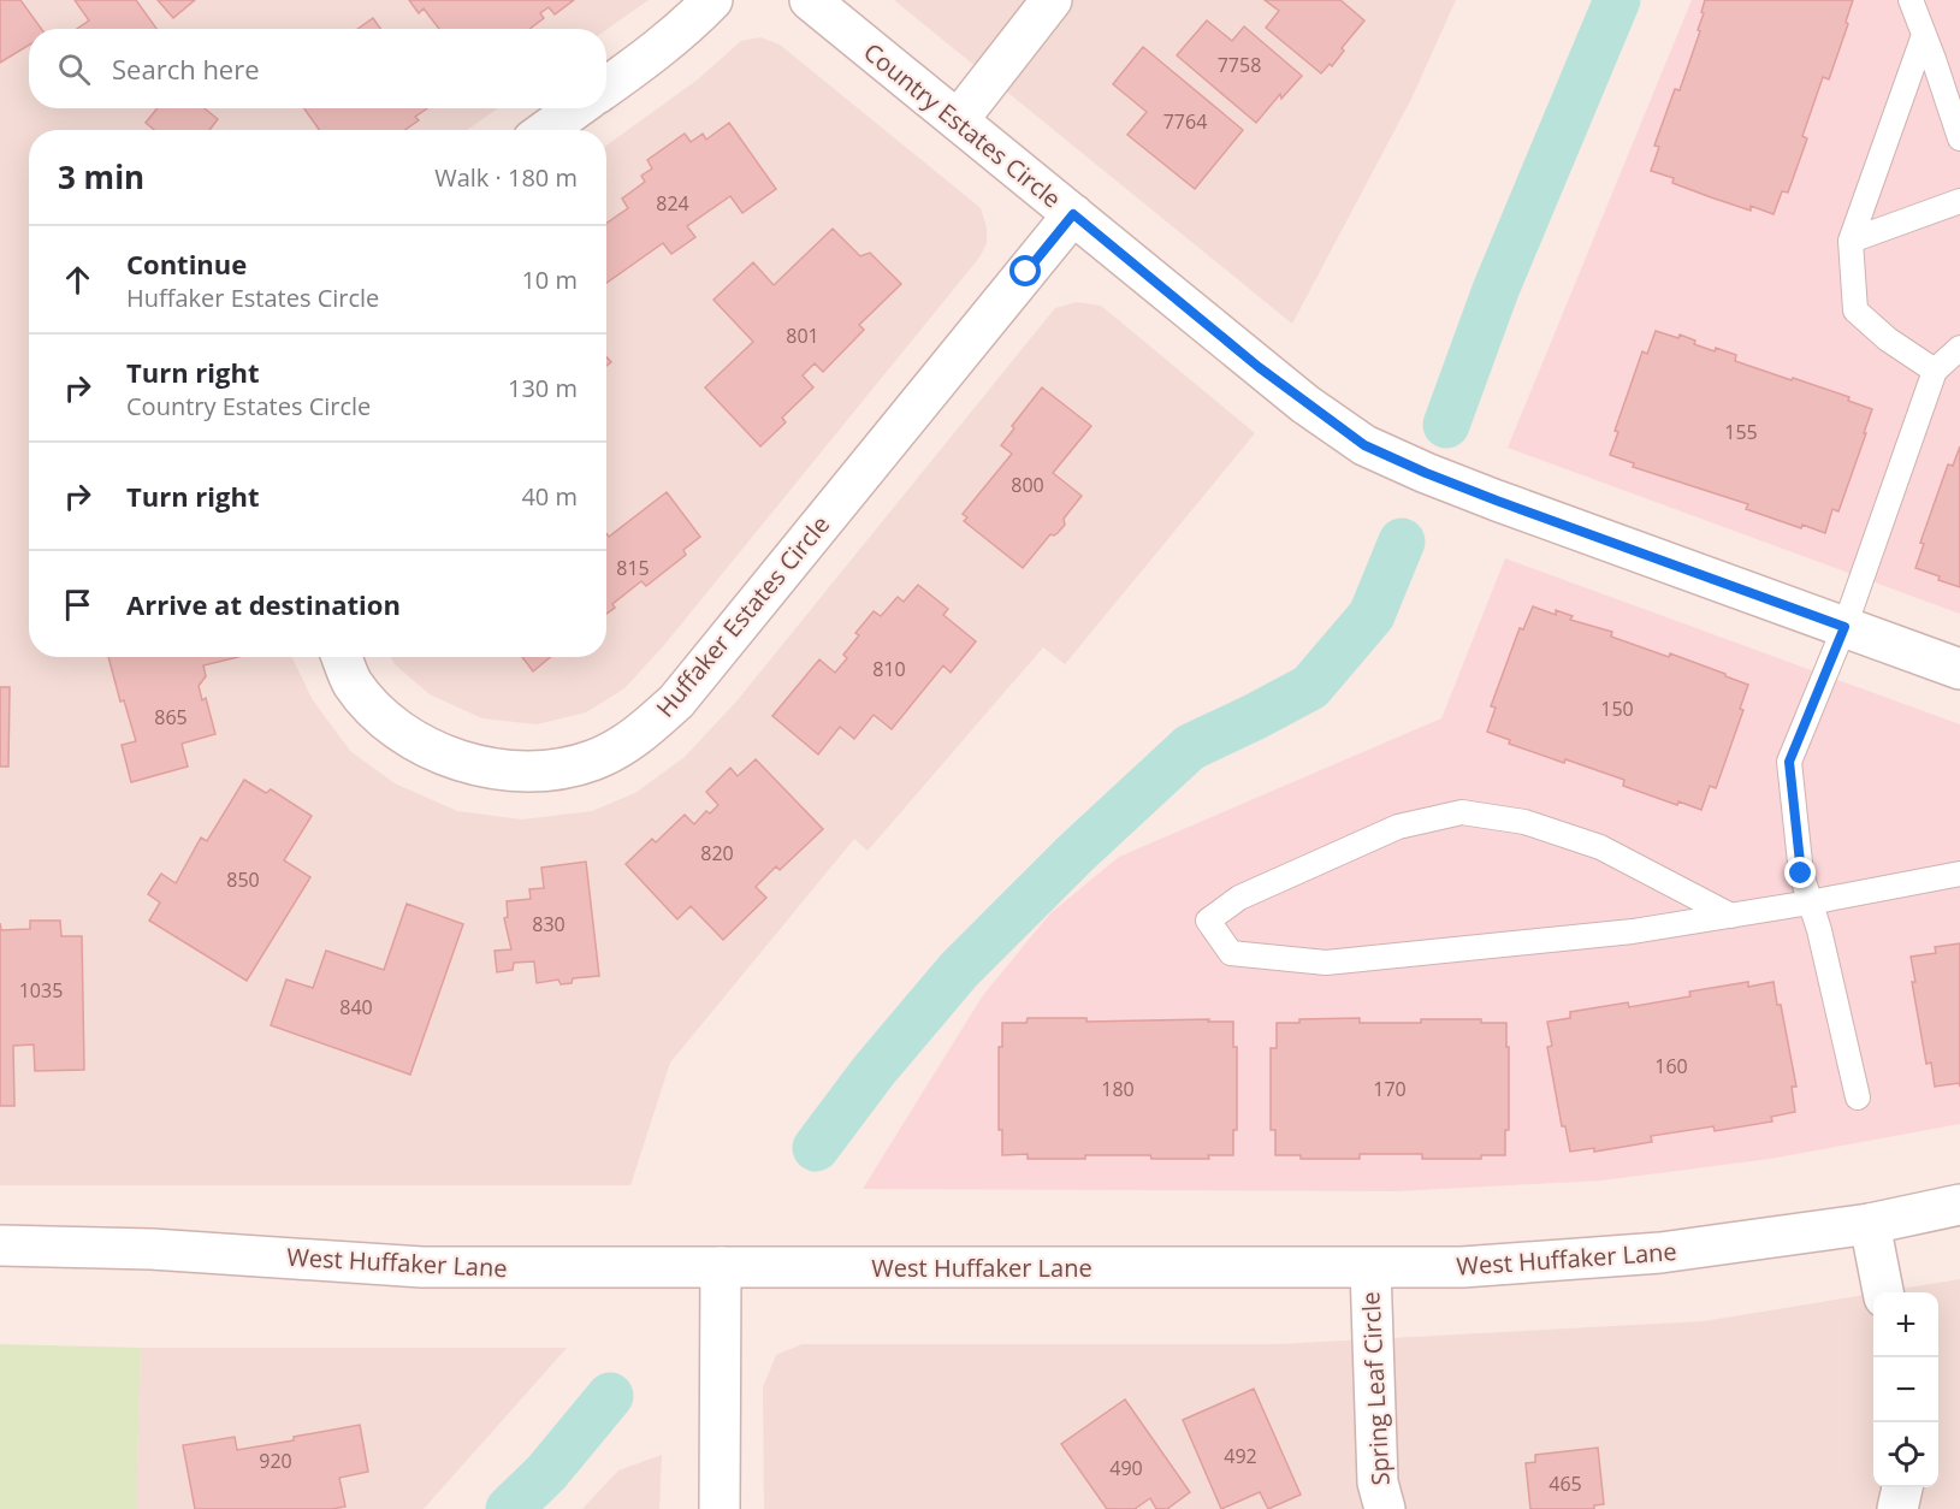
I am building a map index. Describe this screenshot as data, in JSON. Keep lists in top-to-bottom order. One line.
{"streets":{"street":["Country Estates Circle","Huffaker Estates Circle","West Huffaker Lane","Spring Leaf Circle"]},"crossings":[["Country Estates Circle","Huffaker Estates Circle"],["West Huffaker Lane","Spring Leaf Circle"]],"house_numbers":["7758","7764","824","801","155","800","815","810","150","865","820","850","830","1035","840","160","180","170","492","920","490","465"],"page":{"search":"Search here","heading":["3 min","Walk · 180 m"],"list":[["Continue","Huffaker Estates Circle","10 m"],["Turn right","Country Estates Circle","130 m"],["Turn right","40 m"],"Arrive at destination"],"map_buttons":["+","−"]}}
